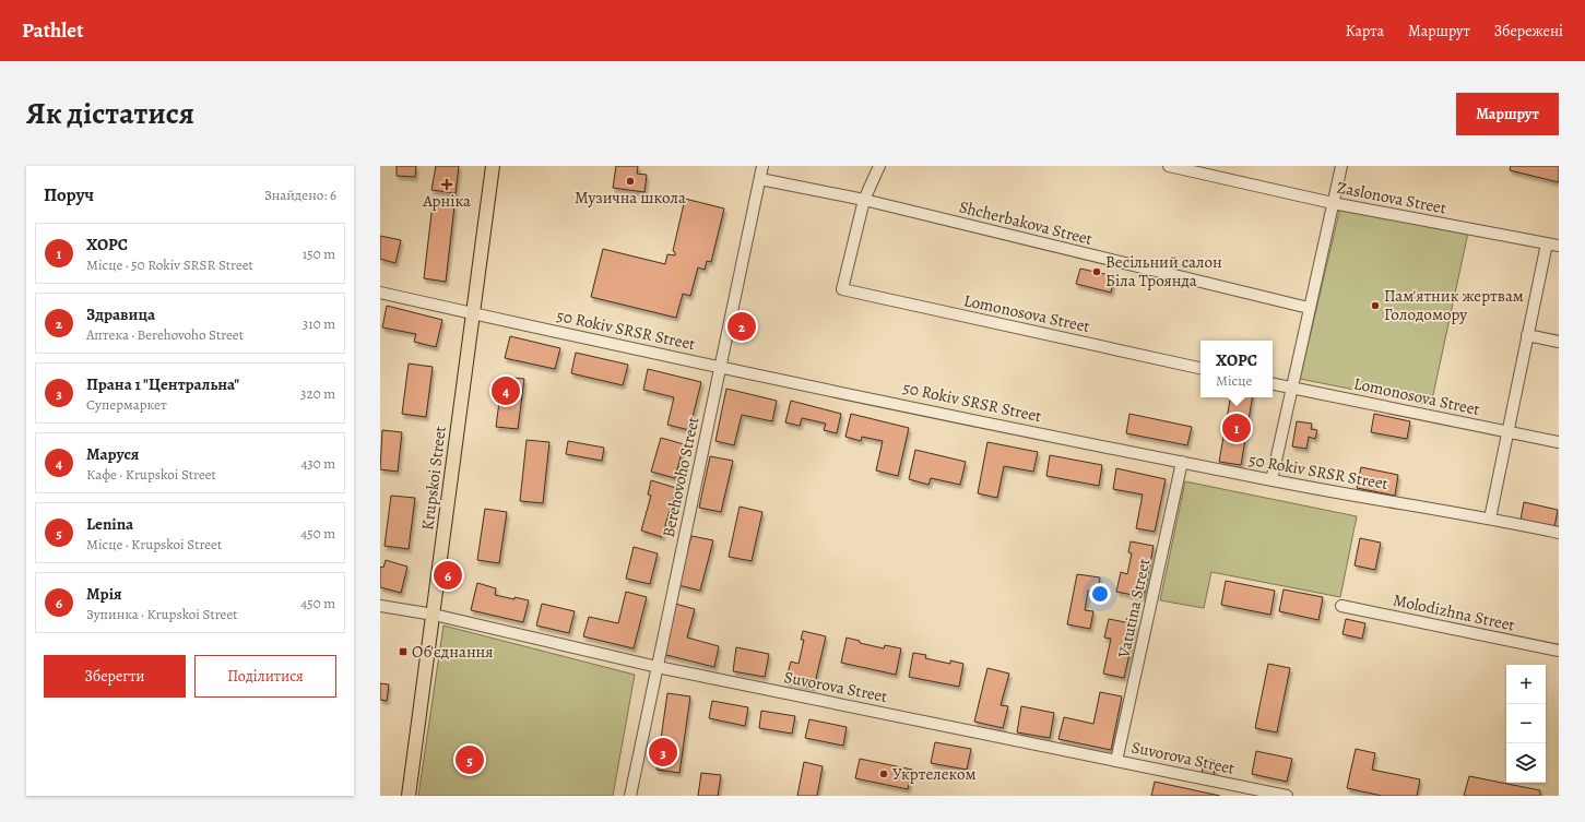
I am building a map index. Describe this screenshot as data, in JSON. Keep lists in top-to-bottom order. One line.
{"streets":{"main road":["Krupskoi Street"],"street":["Zaslonova Street","Shcherbakova Street","Lomonosova Street","50 Rokiv SRSR Street","Berehovoho Street","Vatutina Street","Molodizhna Street","Suvorova Street"]},"crossings":[["Shcherbakova Street","Lomonosova Street"],["Shcherbakova Street","Berehovoho Street"],["50 Rokiv SRSR Street","Berehovoho Street"],["50 Rokiv SRSR Street","Krupskoi Street"],["50 Rokiv SRSR Street","Vatutina Street"],["Berehovoho Street","Suvorova Street"],["Krupskoi Street","Suvorova Street"],["Vatutina Street","Suvorova Street"]],"places":{"other":["Музична школа","Весільний салон Біла Троянда","Пам'ятник жертвам Голодомору","Укртелеком"],"health":["Арніка"],"transit":["Об'єднання"]},"page":{"header":"Pathlet","nav":["Карта","Маршрут","Збережені"],"title":"Як дістатися","buttons":["Маршрут",["Зберегти","Поділитися"]],"heading":["Поруч","Знайдено: 6"],"list":[{"mark":"1","name":"ХОРС","note":"Місце · 50 Rokiv SRSR Street","value":"150 m"},{"mark":"2","name":"Здравица","note":"Аптека · Berehovoho Street","value":"310 m"},{"mark":"3","name":"Прана 1 \"Центральна\"","note":"Супермаркет","value":"320 m"},{"mark":"4","name":"Маруся","note":"Кафе · Krupskoi Street","value":"430 m"},{"mark":"5","name":"Lenina","note":"Місце · Krupskoi Street","value":"450 m"},{"mark":"6","name":"Мрія","note":"Зупинка · Krupskoi Street","value":"450 m"}],"pins":["2","4","1","6","3","5"],"popup":["ХОРС","Місце"],"map_buttons":["+","−"]}}
